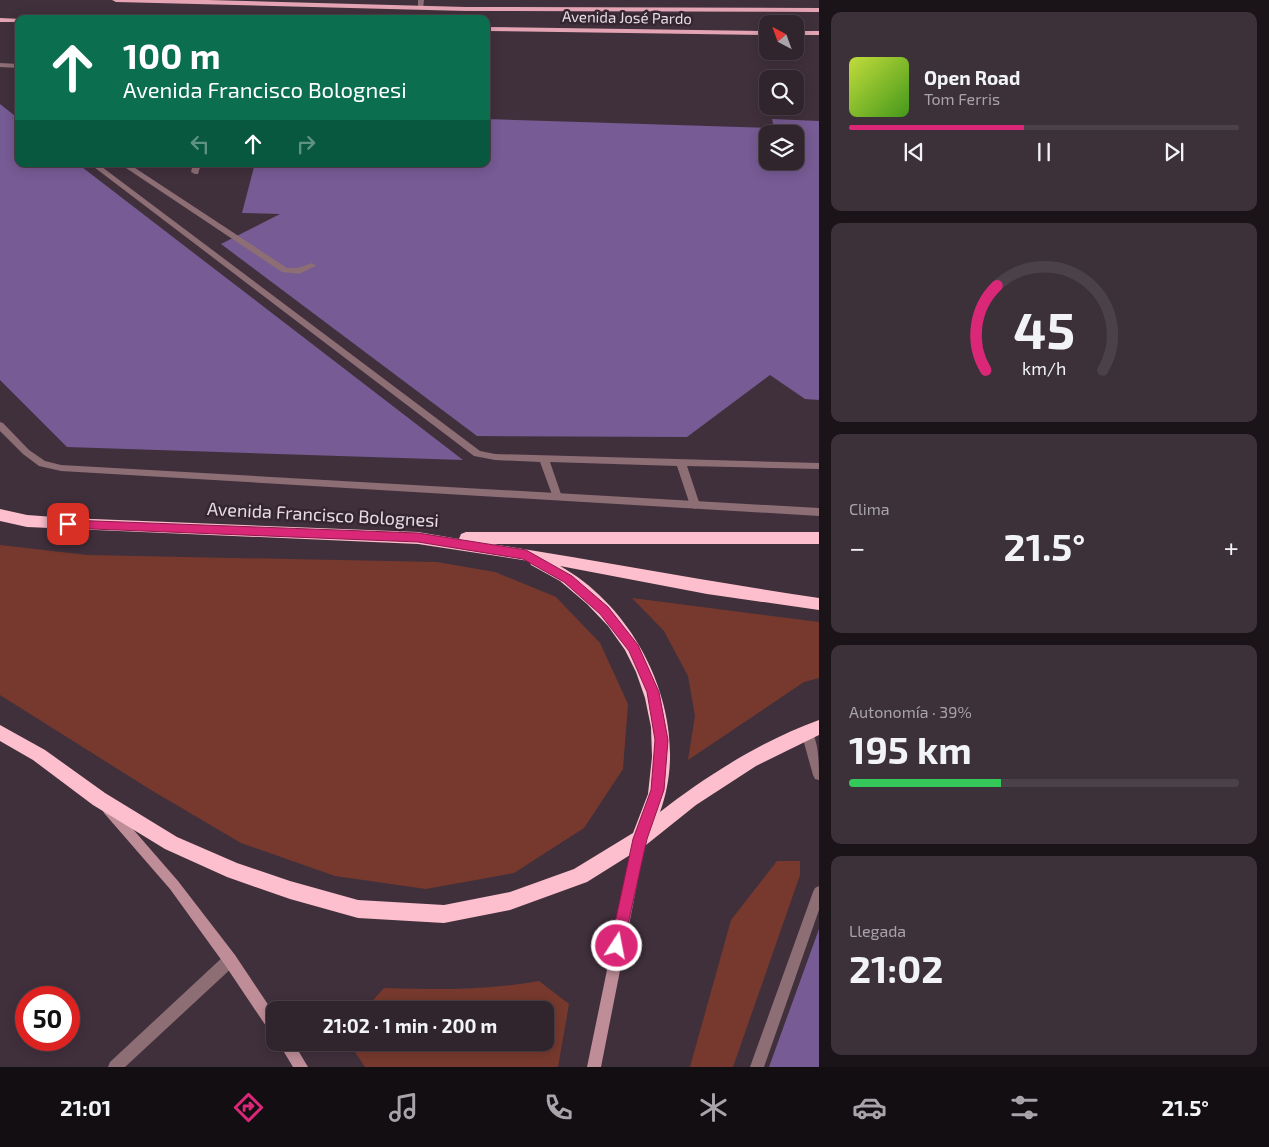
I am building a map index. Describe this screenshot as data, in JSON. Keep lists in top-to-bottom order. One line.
{"streets":{"highway":["Avenida Francisco Bolognesi"],"main road":["Avenida José Pardo"]},"north":"top left","page":{"turn":["100 m","Avenida Francisco Bolognesi"],"song":["Open Road","Tom Ferris"],"tile":["Clima",["Autonomía · 39%","195 km"],["Llegada","21:02"]],"heat":["−","21.5°","+"],"limit":"50","trip":"21:02 · 1 min · 200 m","tabs":["21:01","21.5°"],"gauge":["45","km/h"]}}
